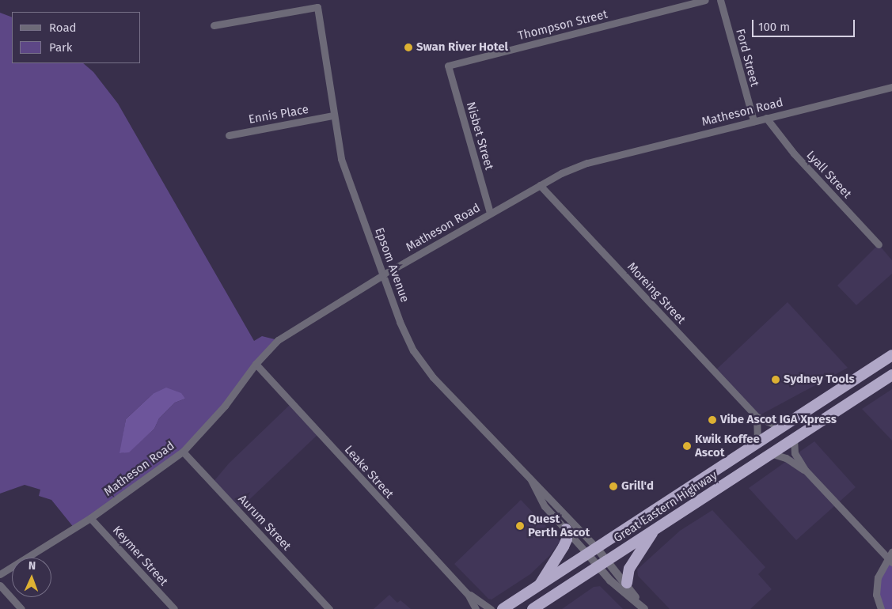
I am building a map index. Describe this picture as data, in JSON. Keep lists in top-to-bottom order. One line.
{"streets":{"highway":["Great Eastern Highway"],"street":["Thompson Street","Ford Street","Matheson Road","Ennis Place","Nisbet Street","Lyall Street","Epsom Avenue","Moreing Street","Leake Street","Aurum Street","Keymer Street"]},"crossings":[["Thompson Street","Nisbet Street"],["Ford Street","Matheson Road"],["Matheson Road","Nisbet Street"],["Matheson Road","Lyall Street"],["Matheson Road","Epsom Avenue"],["Matheson Road","Moreing Street"],["Matheson Road","Leake Street"],["Matheson Road","Aurum Street"],["Matheson Road","Keymer Street"],["Ennis Place","Epsom Avenue"],["Epsom Avenue","Great Eastern Highway"],["Moreing Street","Great Eastern Highway"]],"places":["Swan River Hotel","Sydney Tools","Vibe Ascot IGA Xpress","Kwik Koffee Ascot","Grill'd","Quest Perth Ascot"],"legend":["Road","Park"],"scale_bar":"100 m","north":"top"}
